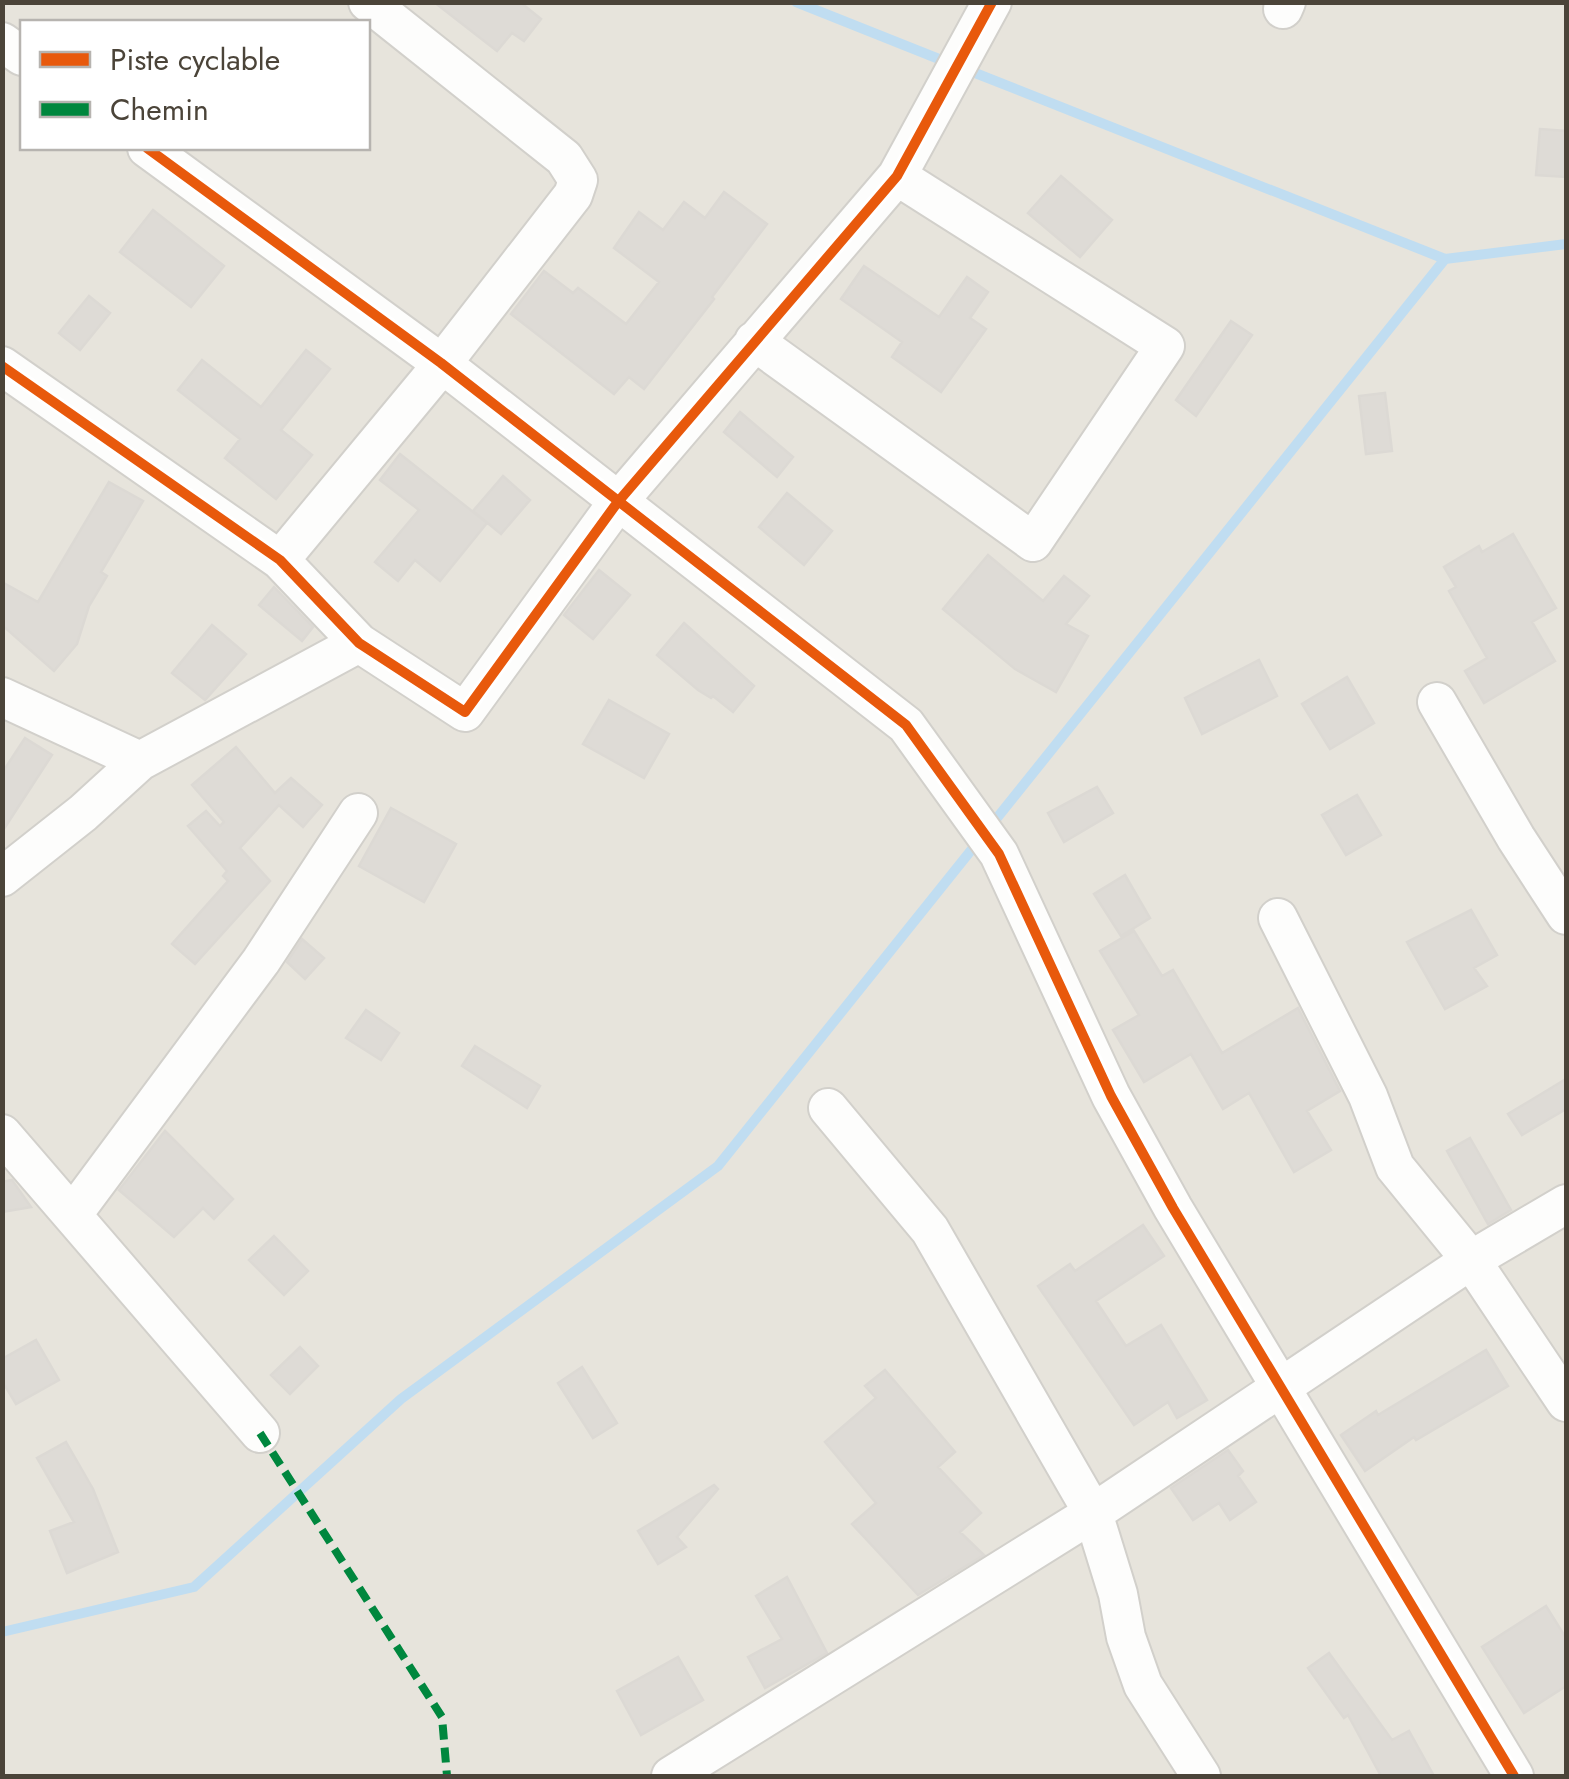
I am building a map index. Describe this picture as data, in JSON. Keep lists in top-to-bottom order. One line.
{"legend":["Piste cyclable","Chemin"]}
